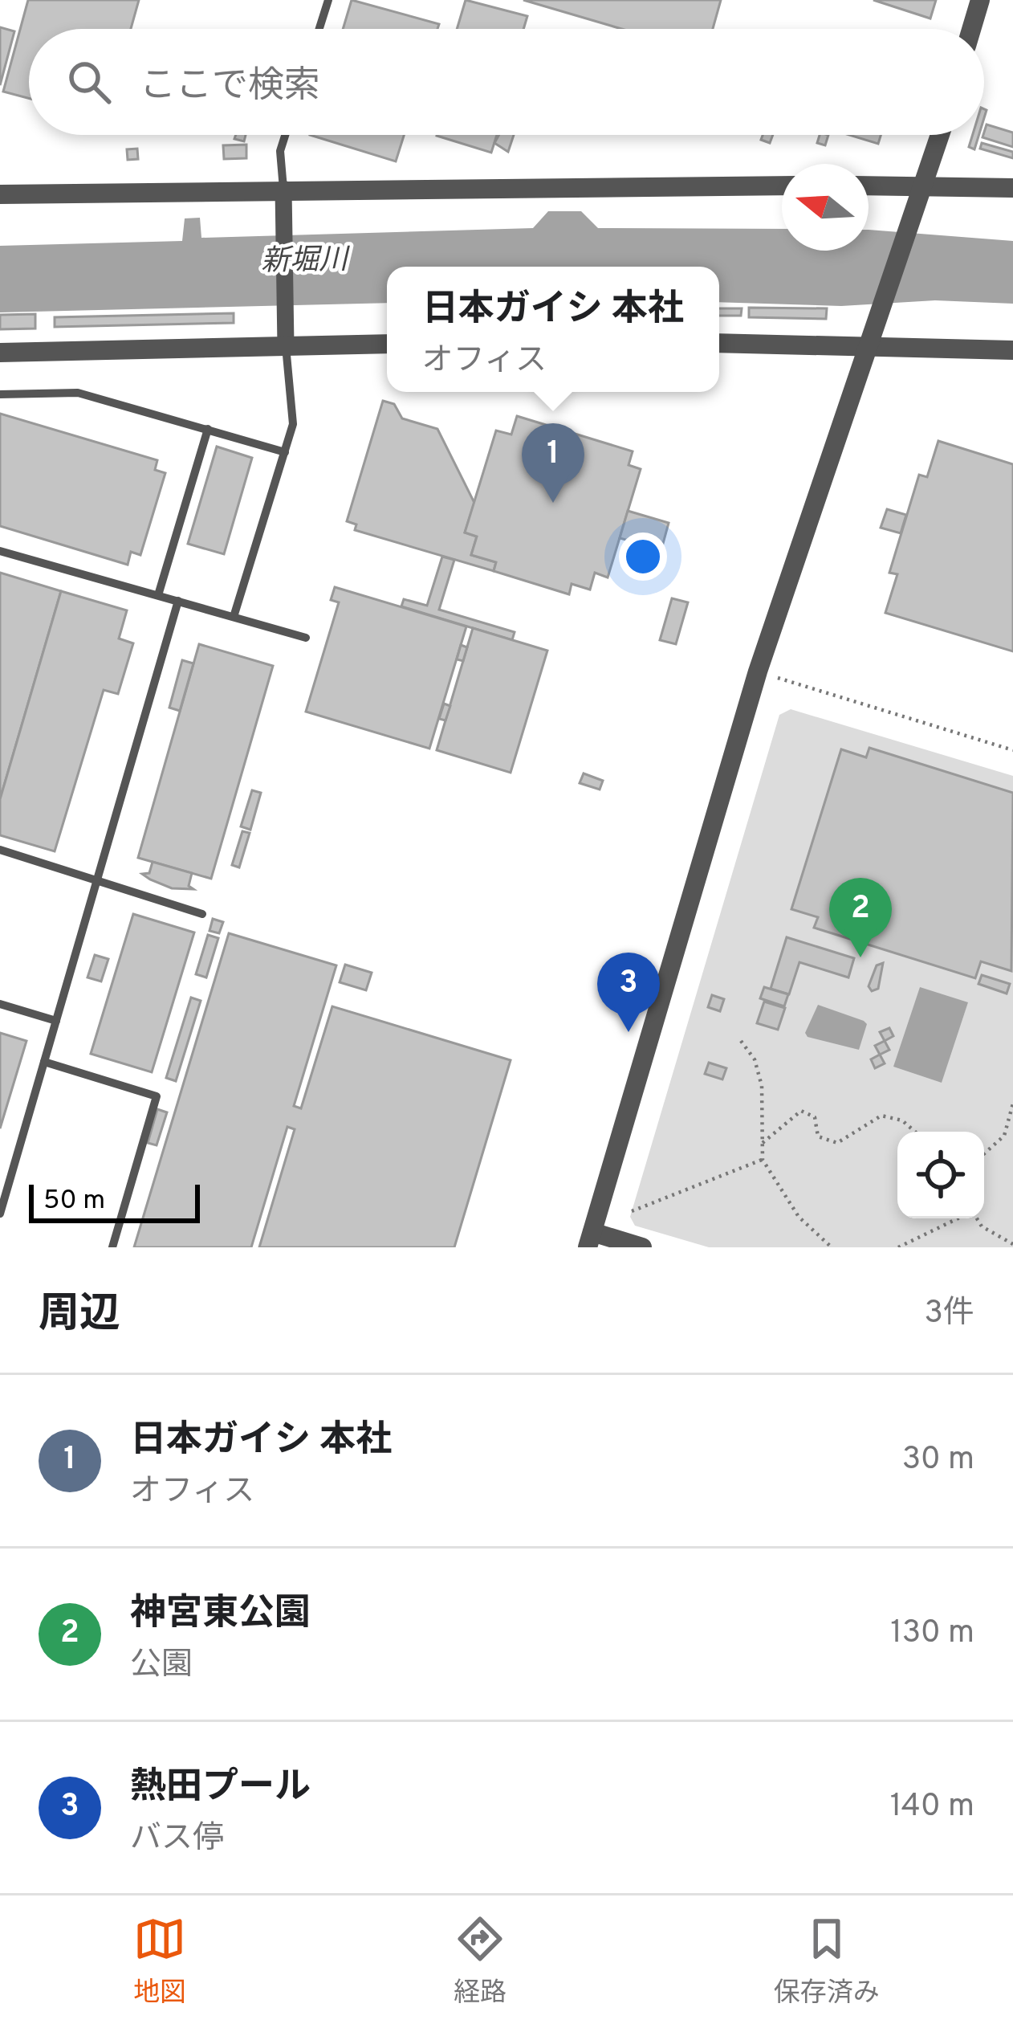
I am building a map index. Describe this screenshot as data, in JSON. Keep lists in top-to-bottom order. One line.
{"water":["新堀川"],"scale_bar":"50 m","north":"left","page":{"search":"ここで検索","popup":["日本ガイシ 本社","オフィス"],"pins":["1","2","3"],"scale":"50 m","heading":["周辺","3件"],"list":[{"mark":"1","name":"日本ガイシ 本社","note":"オフィス","value":"30 m"},{"mark":"2","name":"神宮東公園","note":"公園","value":"130 m"},{"mark":"3","name":"熱田プール","note":"バス停","value":"140 m"}],"nav":["地図","経路","保存済み"]}}
